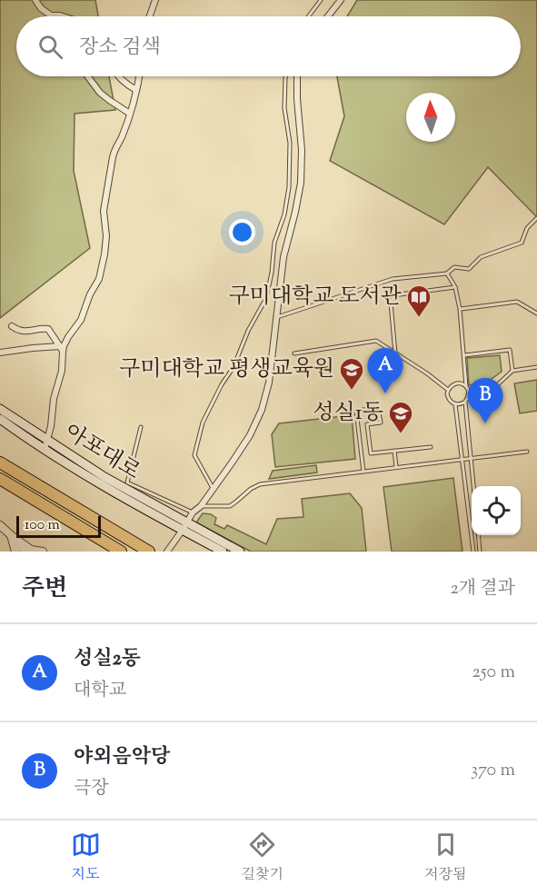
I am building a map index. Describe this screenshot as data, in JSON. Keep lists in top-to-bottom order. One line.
{"streets":{"main road":["아포대로"]},"places":{"library":["구미대학교 도서관"],"school or university":["구미대학교 평생교육원","성실1동"]},"scale_bar":"100 m","north":"top","page":{"search":"장소 검색","pins":["A","B"],"scale":"100 m","heading":["주변","2개 결과"],"list":[{"mark":"A","name":"성실2동","note":"대학교","value":"250 m"},{"mark":"B","name":"야외음악당","note":"극장","value":"370 m"}],"nav":["지도","길찾기","저장됨"]}}
